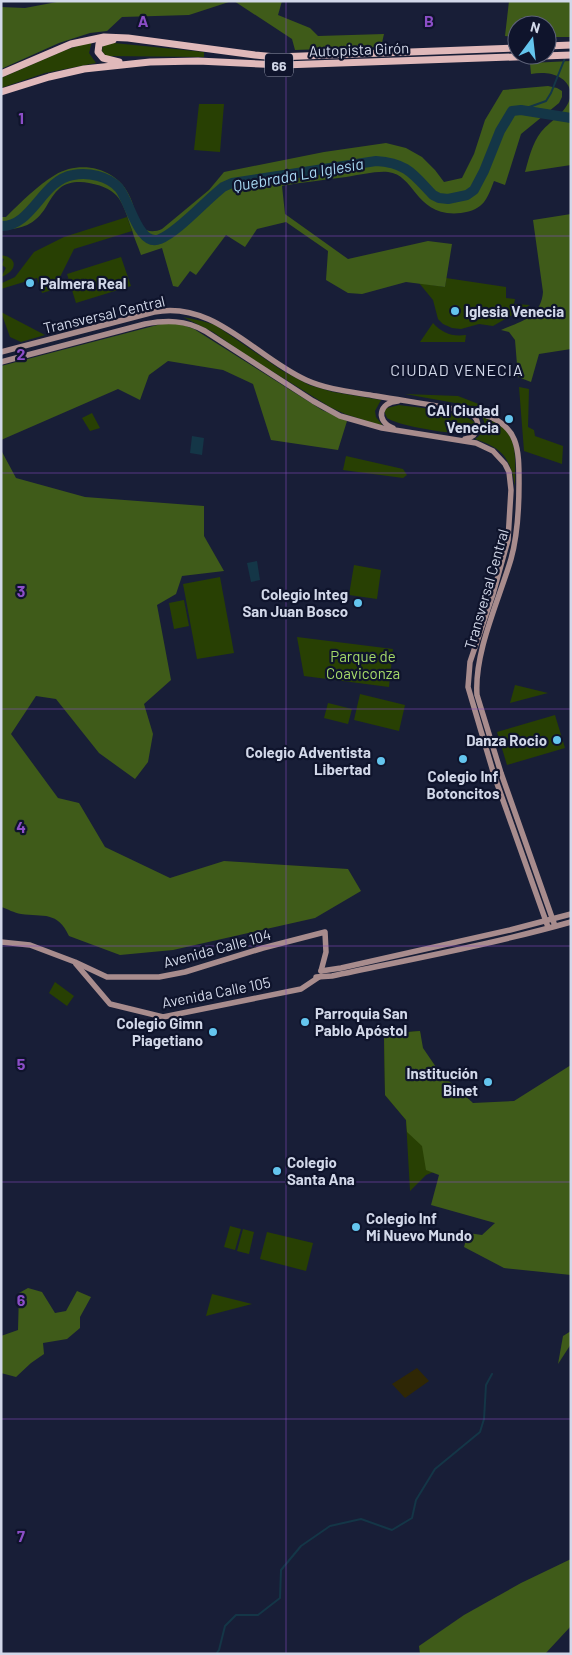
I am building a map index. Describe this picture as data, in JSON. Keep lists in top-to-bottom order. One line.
{"streets":{"highway":["Autopista Girón","66"],"main road":["Transversal Central","Avenida Calle 104","Avenida Calle 105"]},"crossings":[["Transversal Central","Avenida Calle 105"],["Avenida Calle 104","Avenida Calle 105"]],"districts":["CIUDAD VENECIA"],"water":["Quebrada La Iglesia"],"parks":["Parque de Coaviconza"],"places":["Palmera Real","Iglesia Venecia","CAI Ciudad Venecia","Colegio Integ San Juan Bosco","Danza Rocio","Colegio Inf Botoncitos","Colegio Adventista Libertad","Parroquia San Pablo Apóstol","Colegio Gimn Piagetiano","Institución Binet","Colegio Santa Ana","Colegio Inf Mi Nuevo Mundo"],"north":"top","grid":{"columns":["A","B"],"rows":["1","2","3","4","5","6","7"]}}
